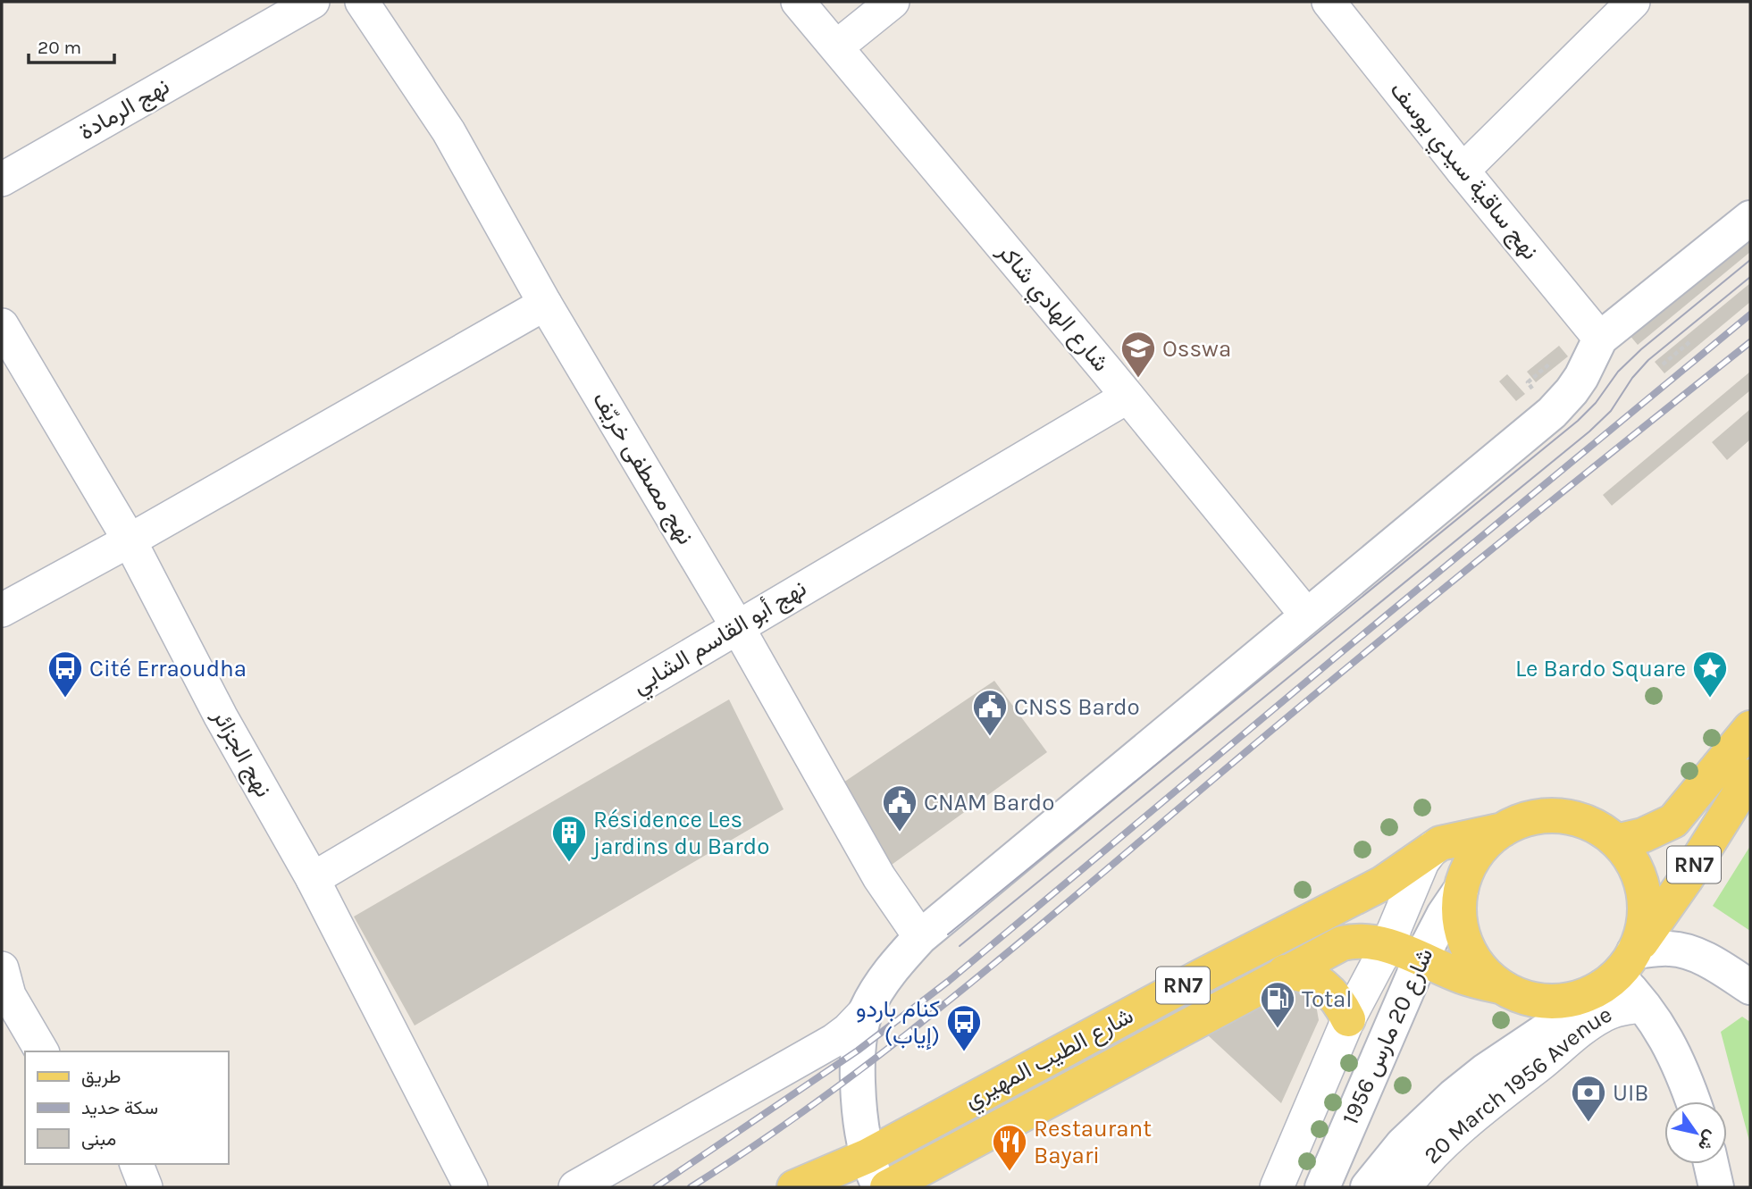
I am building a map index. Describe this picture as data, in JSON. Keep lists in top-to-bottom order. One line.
{"streets":{"main road":["RN7","شارع 20 مارس 1956","شارع الطيب المهيري"],"street":["نهج الرمادة","نهج ساقية سيدي يوسف","شارع الهادي شاكر","نهج مصطفى خريّف","نهج أبو القاسم الشابي","نهج الجزائر","20 March 1956 Avenue"]},"crossings":[["شارع الهادي شاكر","نهج أبو القاسم الشابي"],["نهج مصطفى خريّف","نهج أبو القاسم الشابي"],["نهج أبو القاسم الشابي","نهج الجزائر"],["RN7","شارع 20 مارس 1956"],["RN7","شارع الطيب المهيري"],["شارع 20 مارس 1956","شارع الطيب المهيري"]],"places":{"school or university":["Osswa"],"bus stop":["Cité Erraoudha","كنام باردو (إياب)"],"place":["Le Bardo Square"],"public building":["CNSS Bardo","CNAM Bardo"],"building":["Résidence Les jardins du Bardo"],"fuel station":["Total"],"bank":["UIB"],"restaurant":["Restaurant Bayari"]},"legend":["طريق","سكة حديد","مبنى"],"scale_bar":"20 m","north":"bottom right"}
